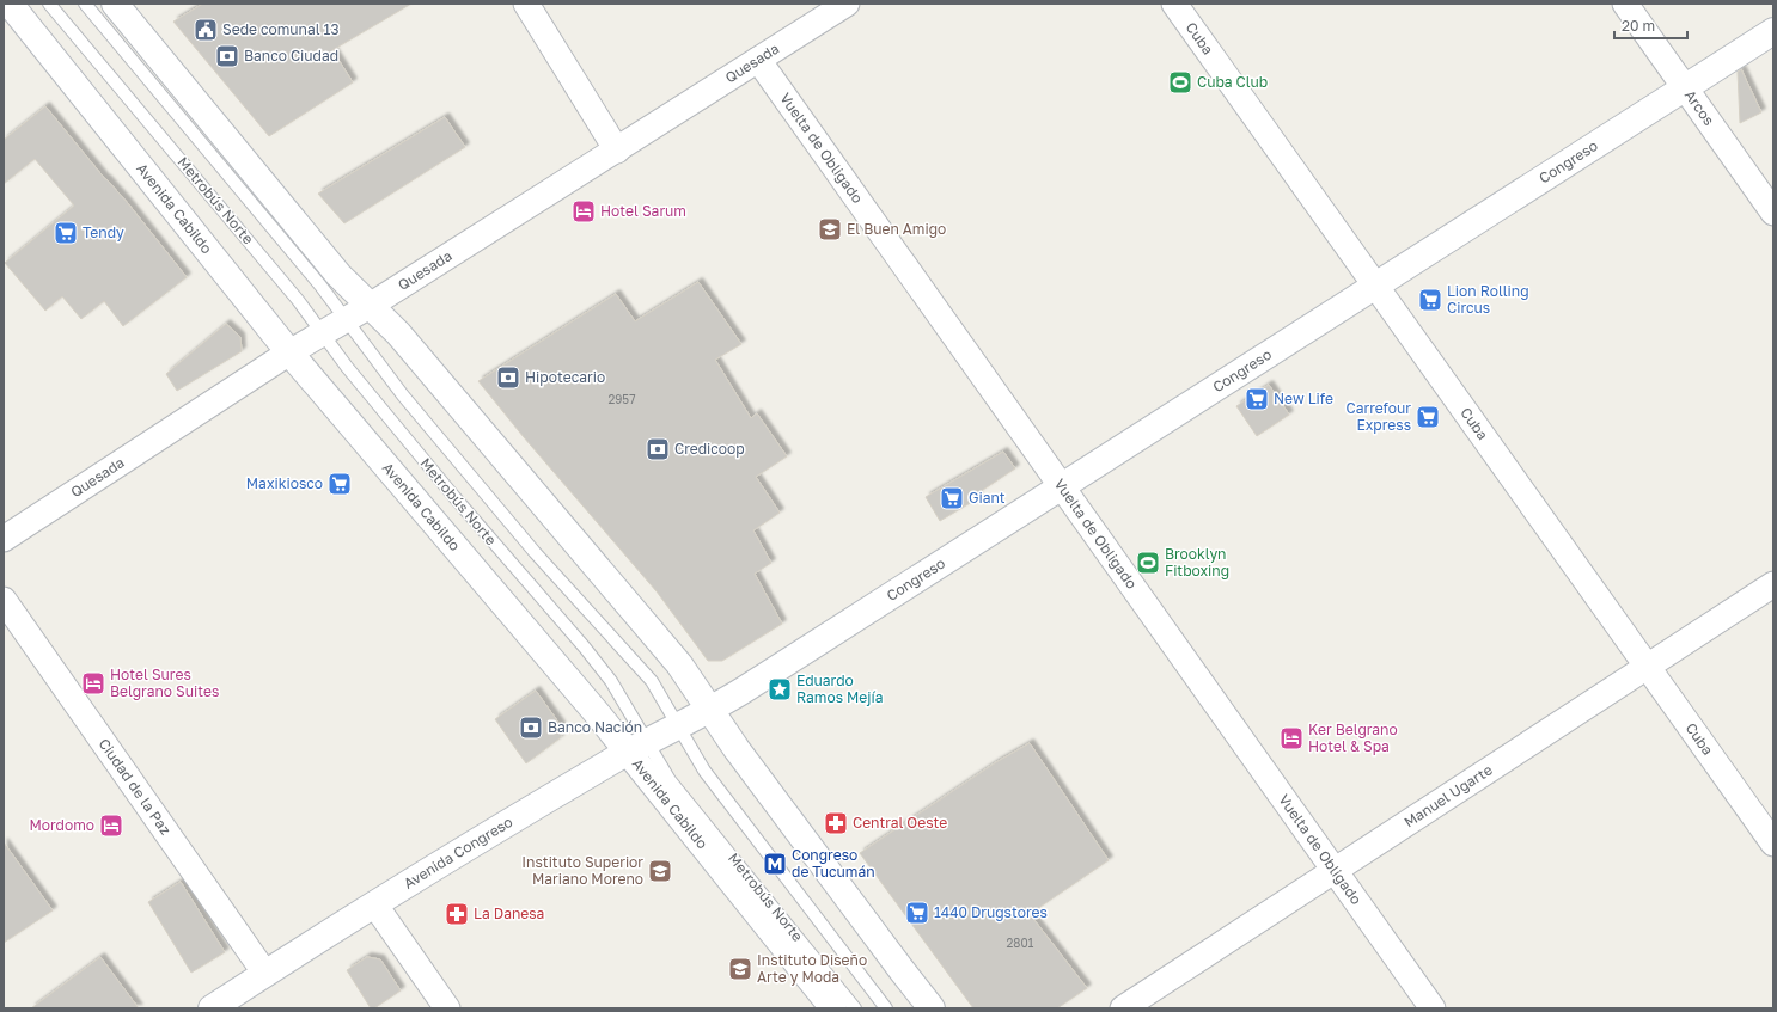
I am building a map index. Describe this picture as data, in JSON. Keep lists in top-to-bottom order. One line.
{"streets":{"main road":["Congreso","Avenida Cabildo","Avenida Congreso"],"street":["Cuba","Quesada","Arcos","Vuelta de Obligado","Ciudad de la Paz","Manuel Ugarte"],"lane":["Metrobús Norte"]},"crossings":[["Cuba","Congreso"],["Cuba","Manuel Ugarte"],["Quesada","Vuelta de Obligado"],["Quesada","Metrobús Norte"],["Quesada","Avenida Cabildo"],["Arcos","Congreso"],["Vuelta de Obligado","Congreso"],["Vuelta de Obligado","Manuel Ugarte"],["Congreso","Avenida Congreso"],["Metrobús Norte","Avenida Cabildo"],["Metrobús Norte","Avenida Congreso"],["Avenida Cabildo","Avenida Congreso"],["Ciudad de la Paz","Avenida Congreso"]],"places":{"public building":["Sede comunal 13"],"bank":["Banco Ciudad","Hipotecario","Credicoop","Banco Nación"],"sports":["Cuba Club","Brooklyn Fitboxing"],"hotel":["Hotel Sarum","Hotel Sures Belgrano Suites","Ker Belgrano Hotel & Spa","Mordomo"],"school or university":["El Buen Amigo","Instituto Superior Mariano Moreno","Instituto Diseño Arte y Moda"],"supermarket":["Tendy","Lion Rolling Circus","New Life","Carrefour Express","Maxikiosco","Giant","1440 Drugstores"],"place":["Eduardo Ramos Mejía"],"pharmacy":["Central Oeste","La Danesa"],"metro station":["Congreso de Tucumán"]},"house_numbers":["2957","2801"],"scale_bar":"20 m"}
